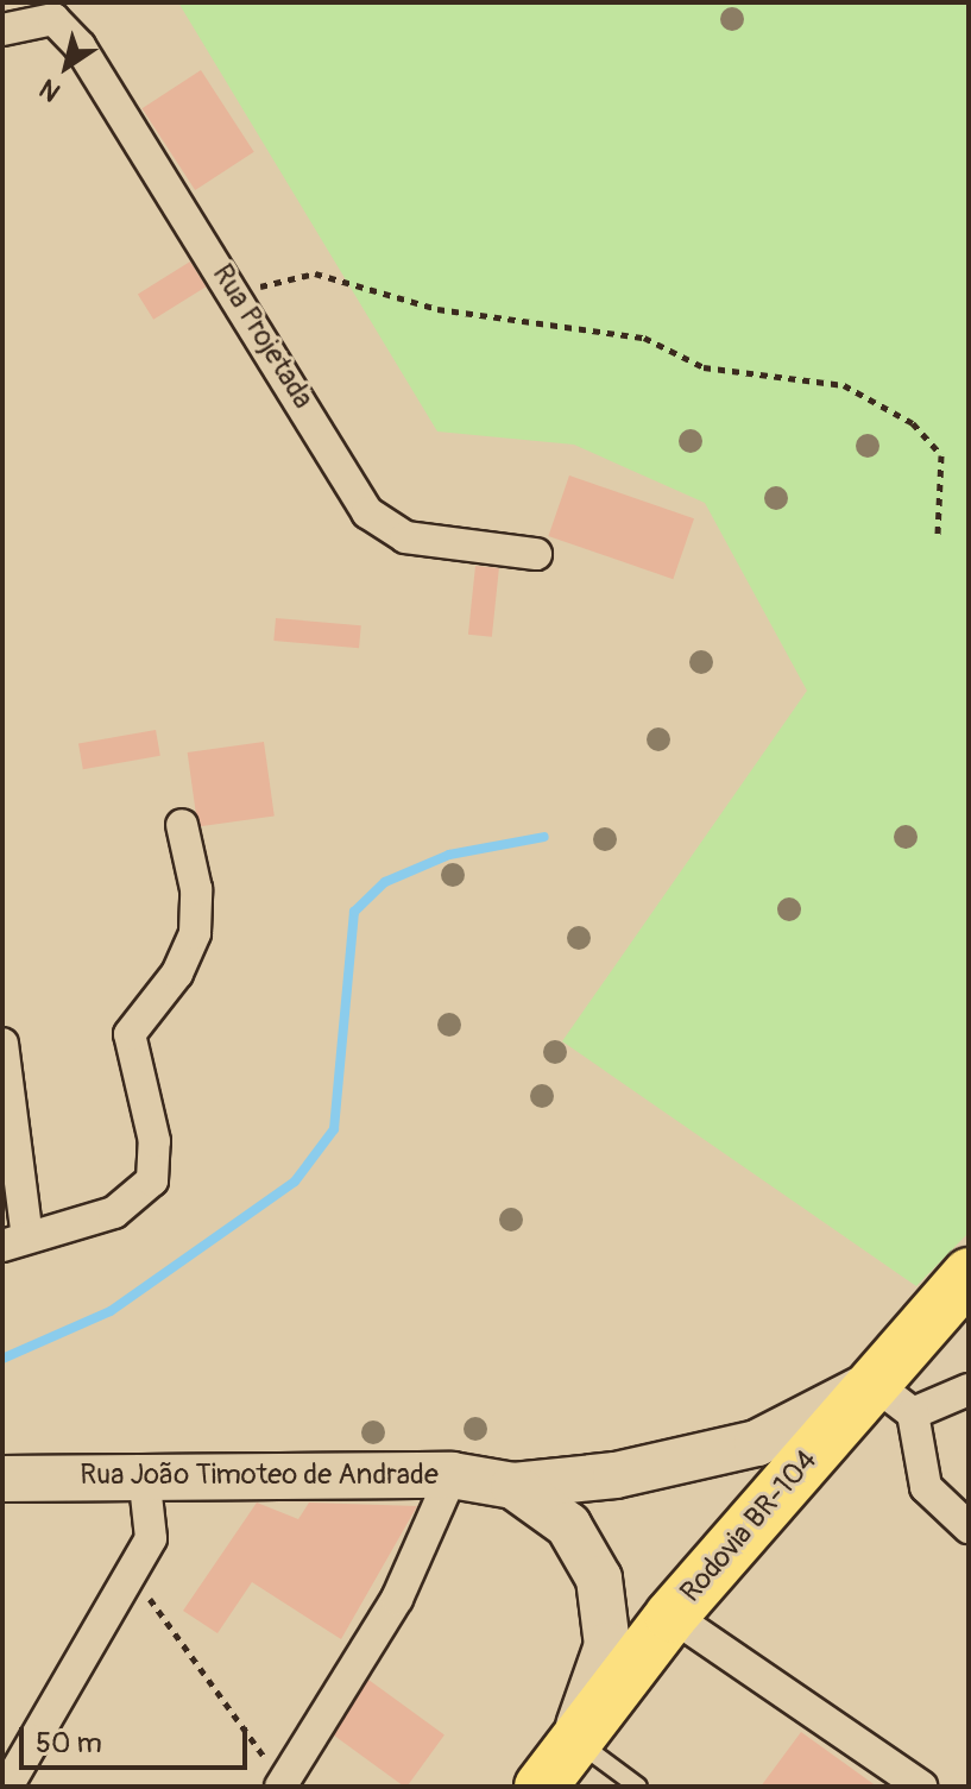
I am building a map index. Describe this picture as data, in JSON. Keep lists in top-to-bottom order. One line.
{"streets":{"highway":["Rodovia BR-104"],"main road":["Rua João Timoteo de Andrade"],"street":["Rua Projetada"]},"scale_bar":"50 m","north":"bottom left"}
